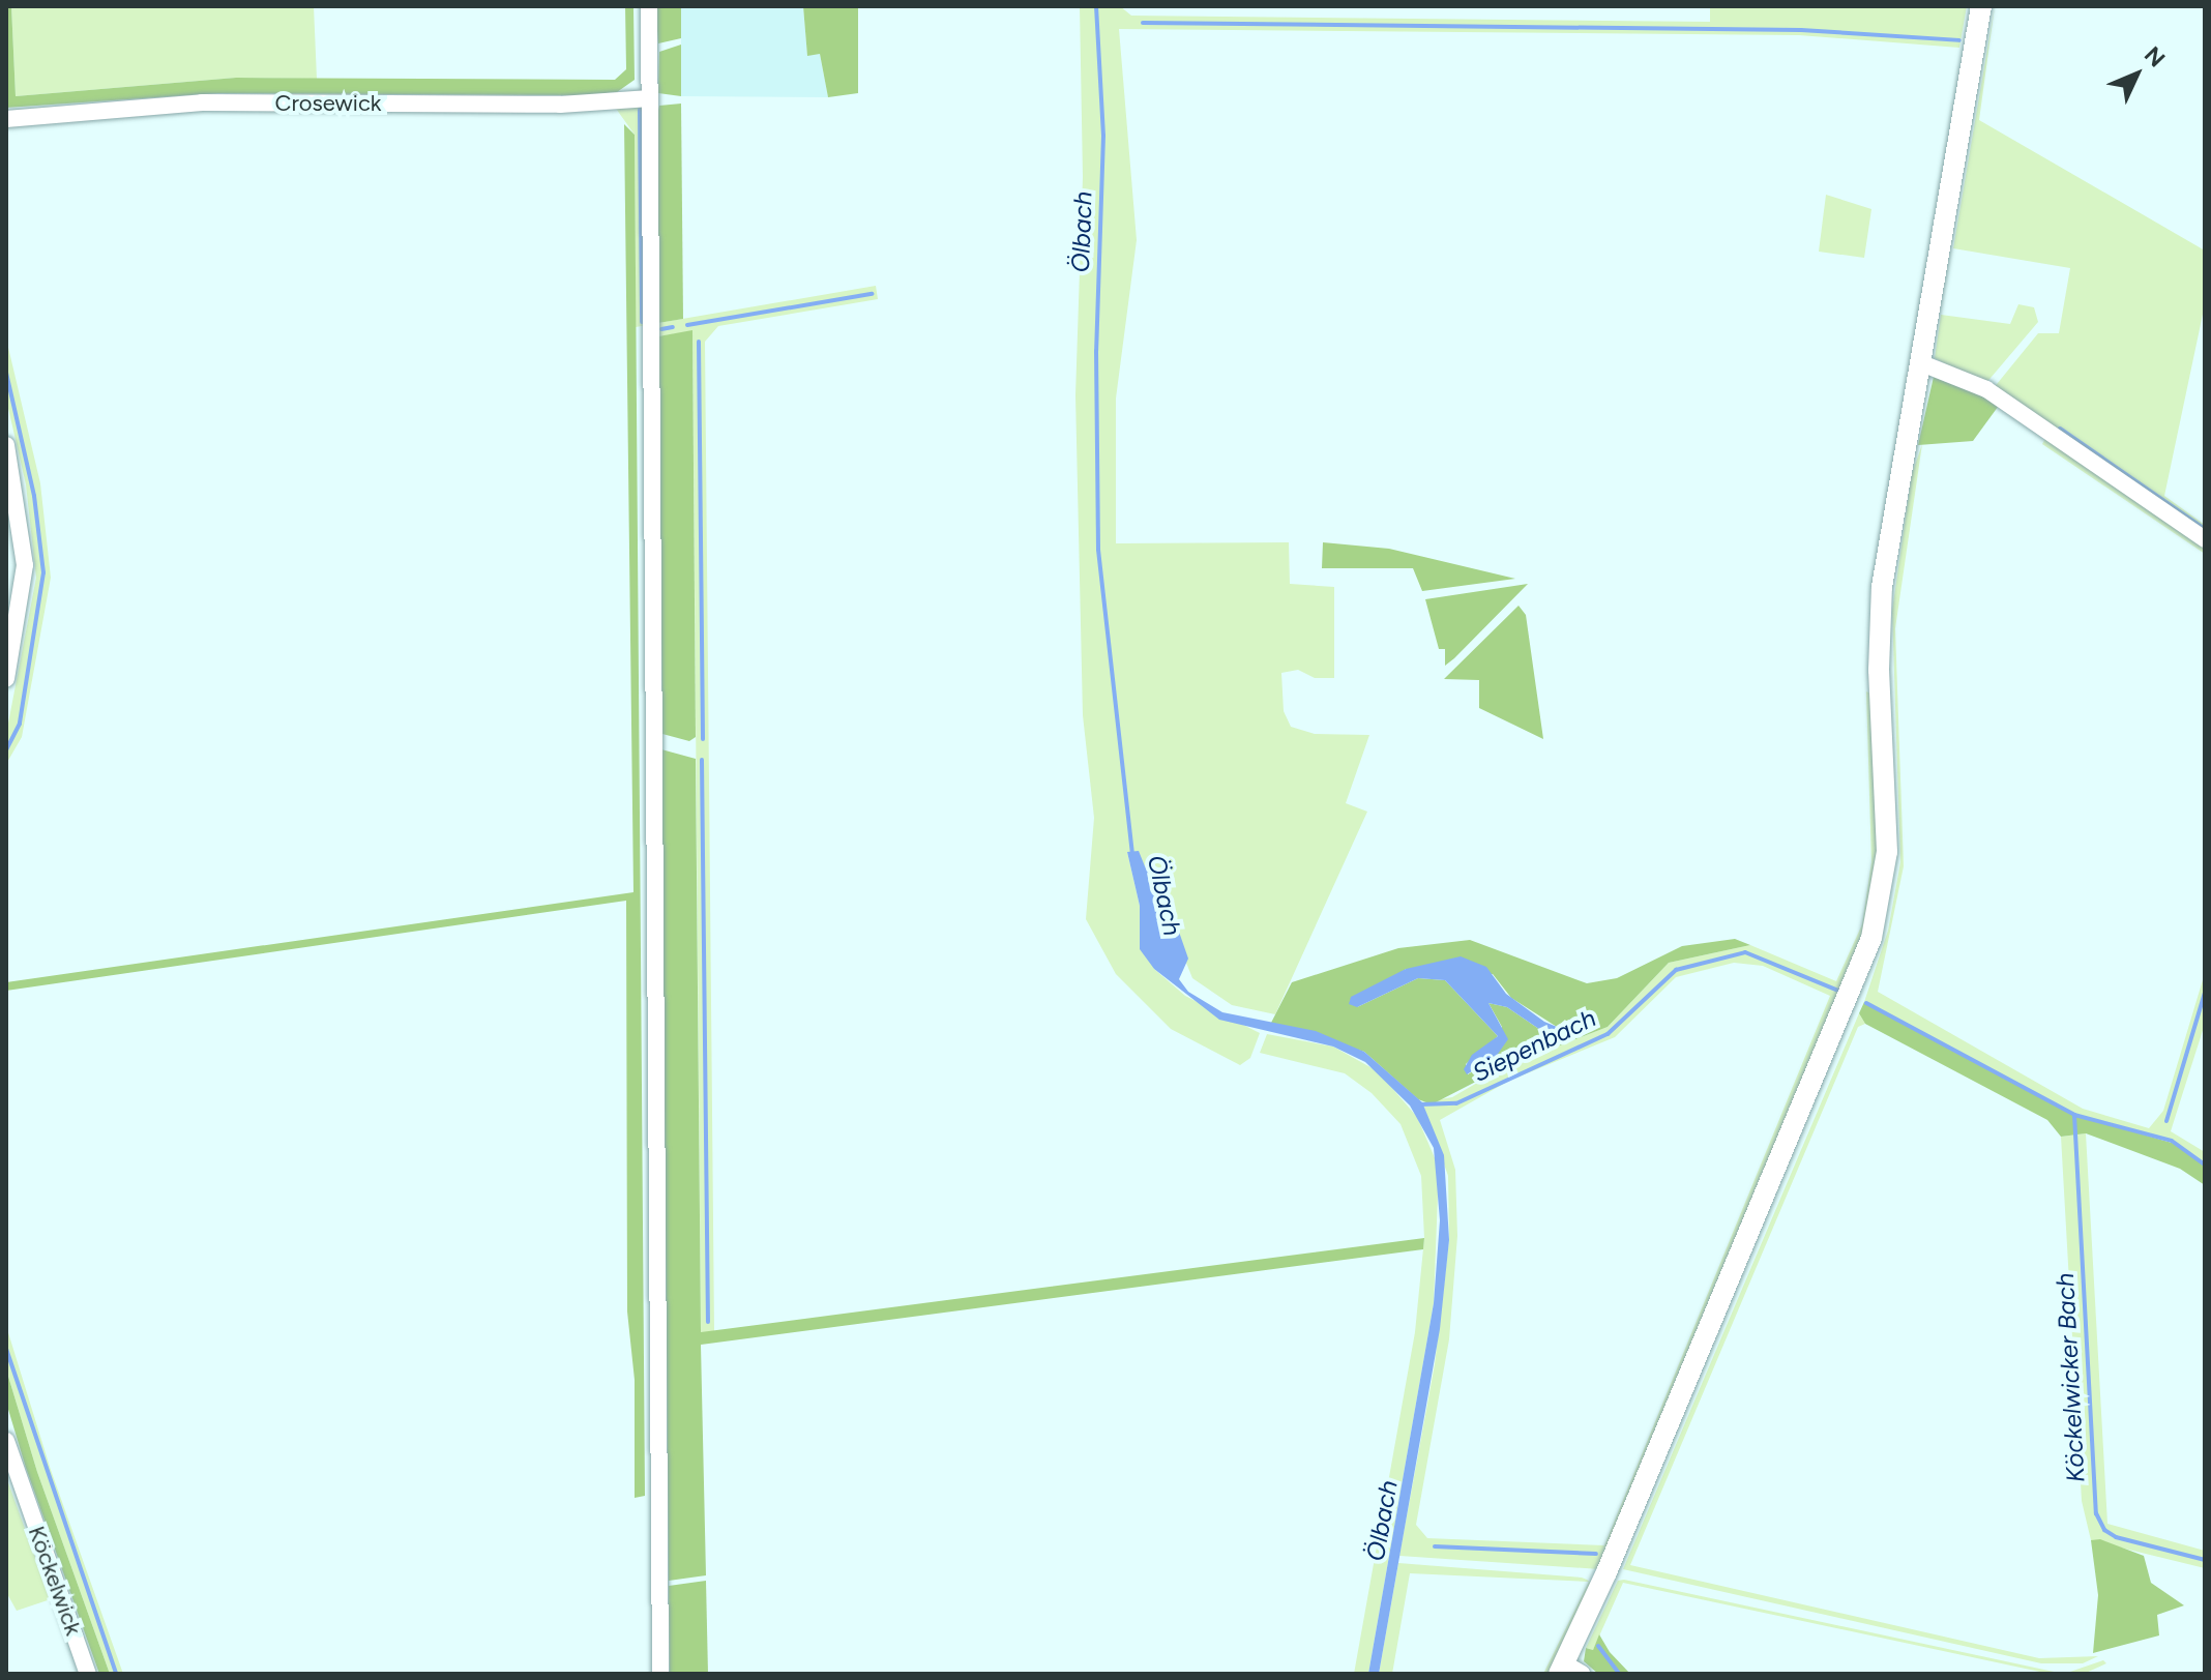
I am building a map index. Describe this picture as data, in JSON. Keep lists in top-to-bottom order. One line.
{"streets":{"street":["Crosewick","Köckelwick"]},"water":["Ölbach","Siepenbach","Köckelwicker Bach"],"north":"top right"}
